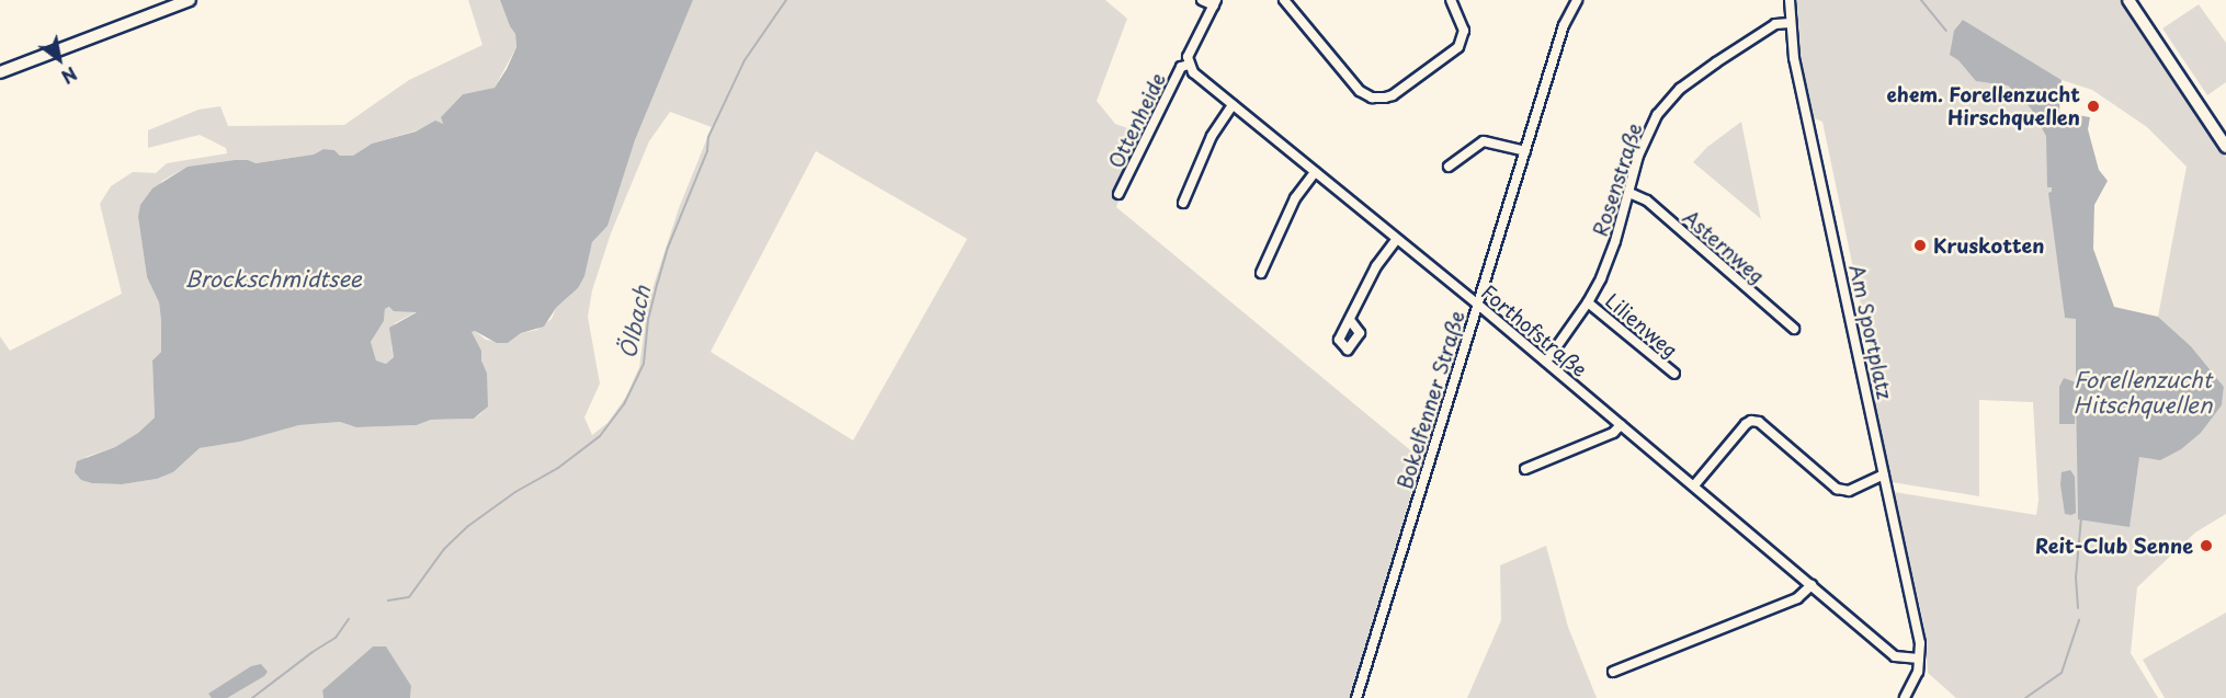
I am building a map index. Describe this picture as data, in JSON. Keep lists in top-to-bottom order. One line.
{"streets":{"street":["Ottenheide","Rosenstraße","Asternweg","Lilienweg","Forthofstraße","Am Sportplatz","Bokelfenner Straße"]},"crossings":[["Ottenheide","Forthofstraße"],["Rosenstraße","Asternweg"],["Rosenstraße","Lilienweg"],["Rosenstraße","Forthofstraße"],["Rosenstraße","Am Sportplatz"],["Forthofstraße","Am Sportplatz"],["Forthofstraße","Bokelfenner Straße"]],"water":["Brockschmidtsee","Ölbach","Forellenzucht Hitschquellen"],"places":["ehem. Forellenzucht Hirschquellen","Kruskotten","Reit-Club Senne"],"north":"bottom right"}
